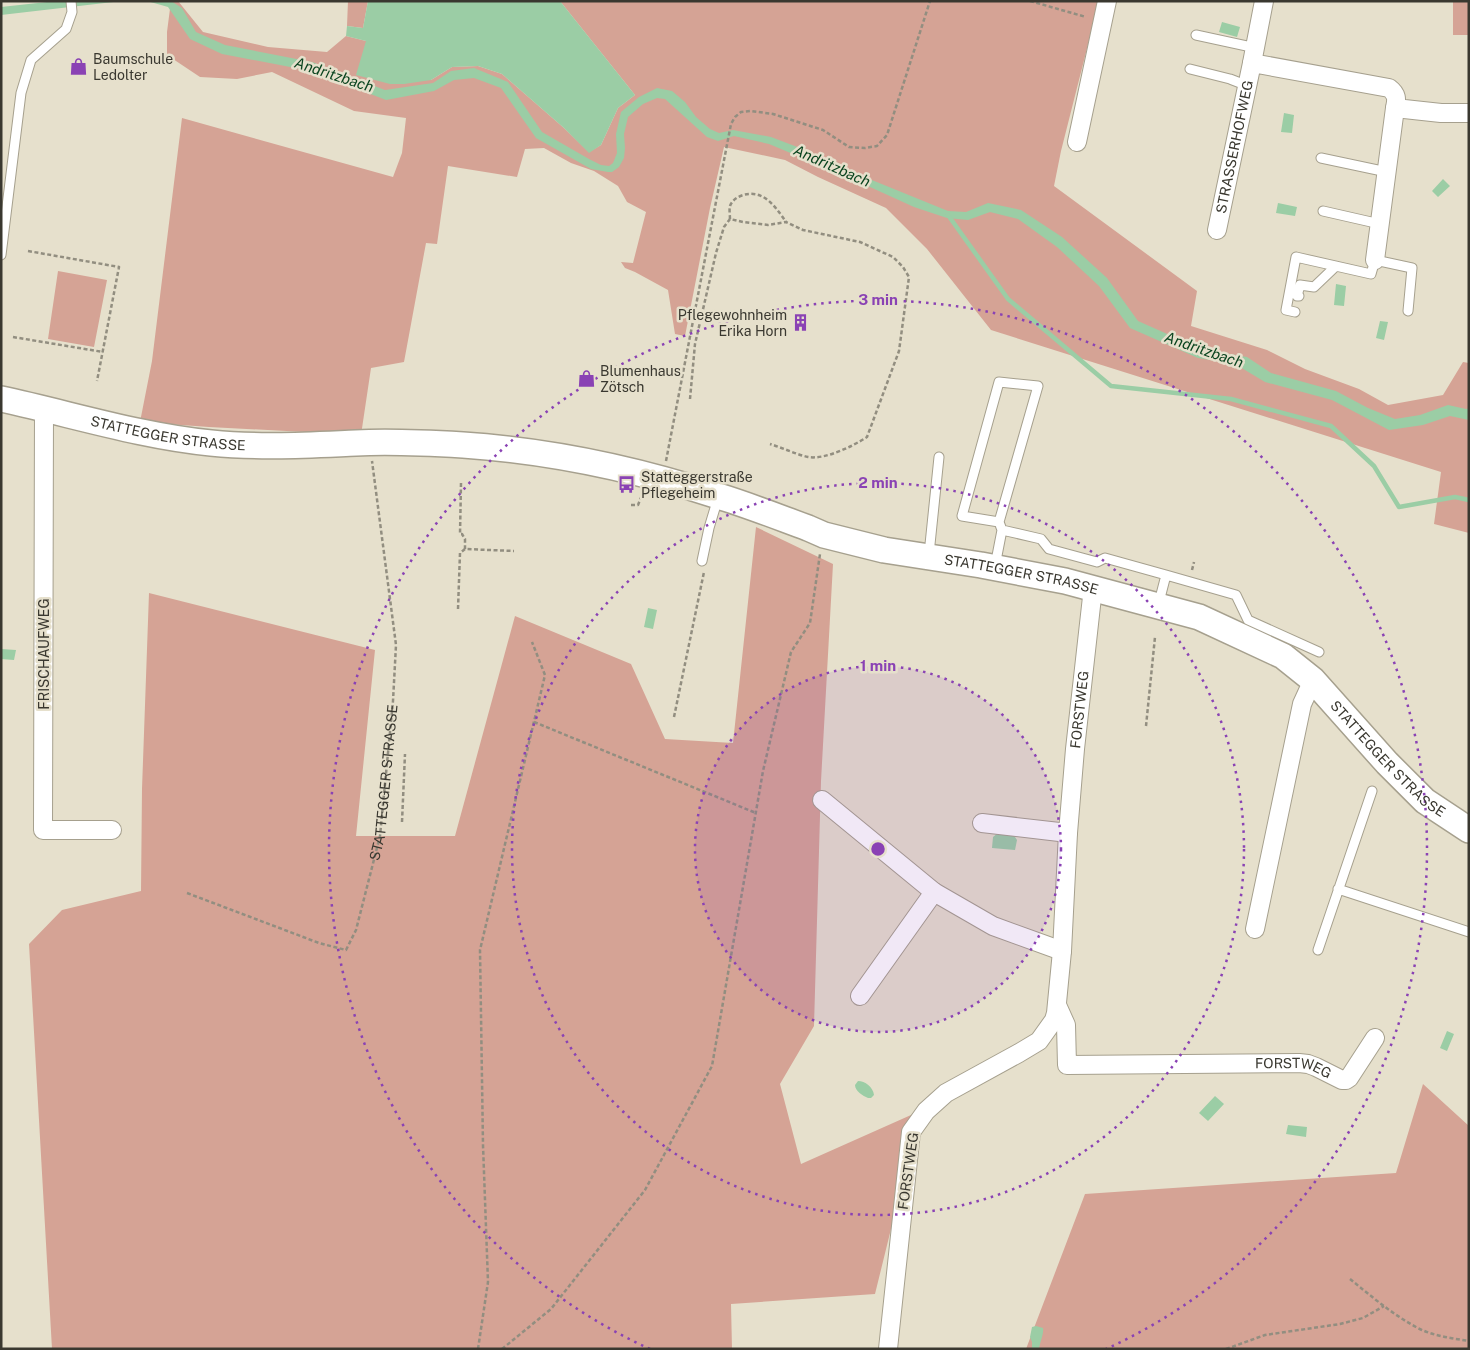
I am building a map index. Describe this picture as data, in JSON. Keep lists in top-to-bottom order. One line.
{"streets":{"main road":["STATTEGGER STRASSE"],"street":["STRASSERHOFWEG","FRISCHAUFWEG","FORSTWEG"]},"crossings":[["STATTEGGER STRASSE","FRISCHAUFWEG"],["STATTEGGER STRASSE","FORSTWEG"]],"water":["Andritzbach"],"places":{"shop":["Baumschule Ledolter","Blumenhaus Zötsch"],"building":["Pflegewohnheim Erika Horn"],"bus stop":["Statteggerstraße Pflegeheim"]},"rings":["3 min","2 min","1 min"]}
